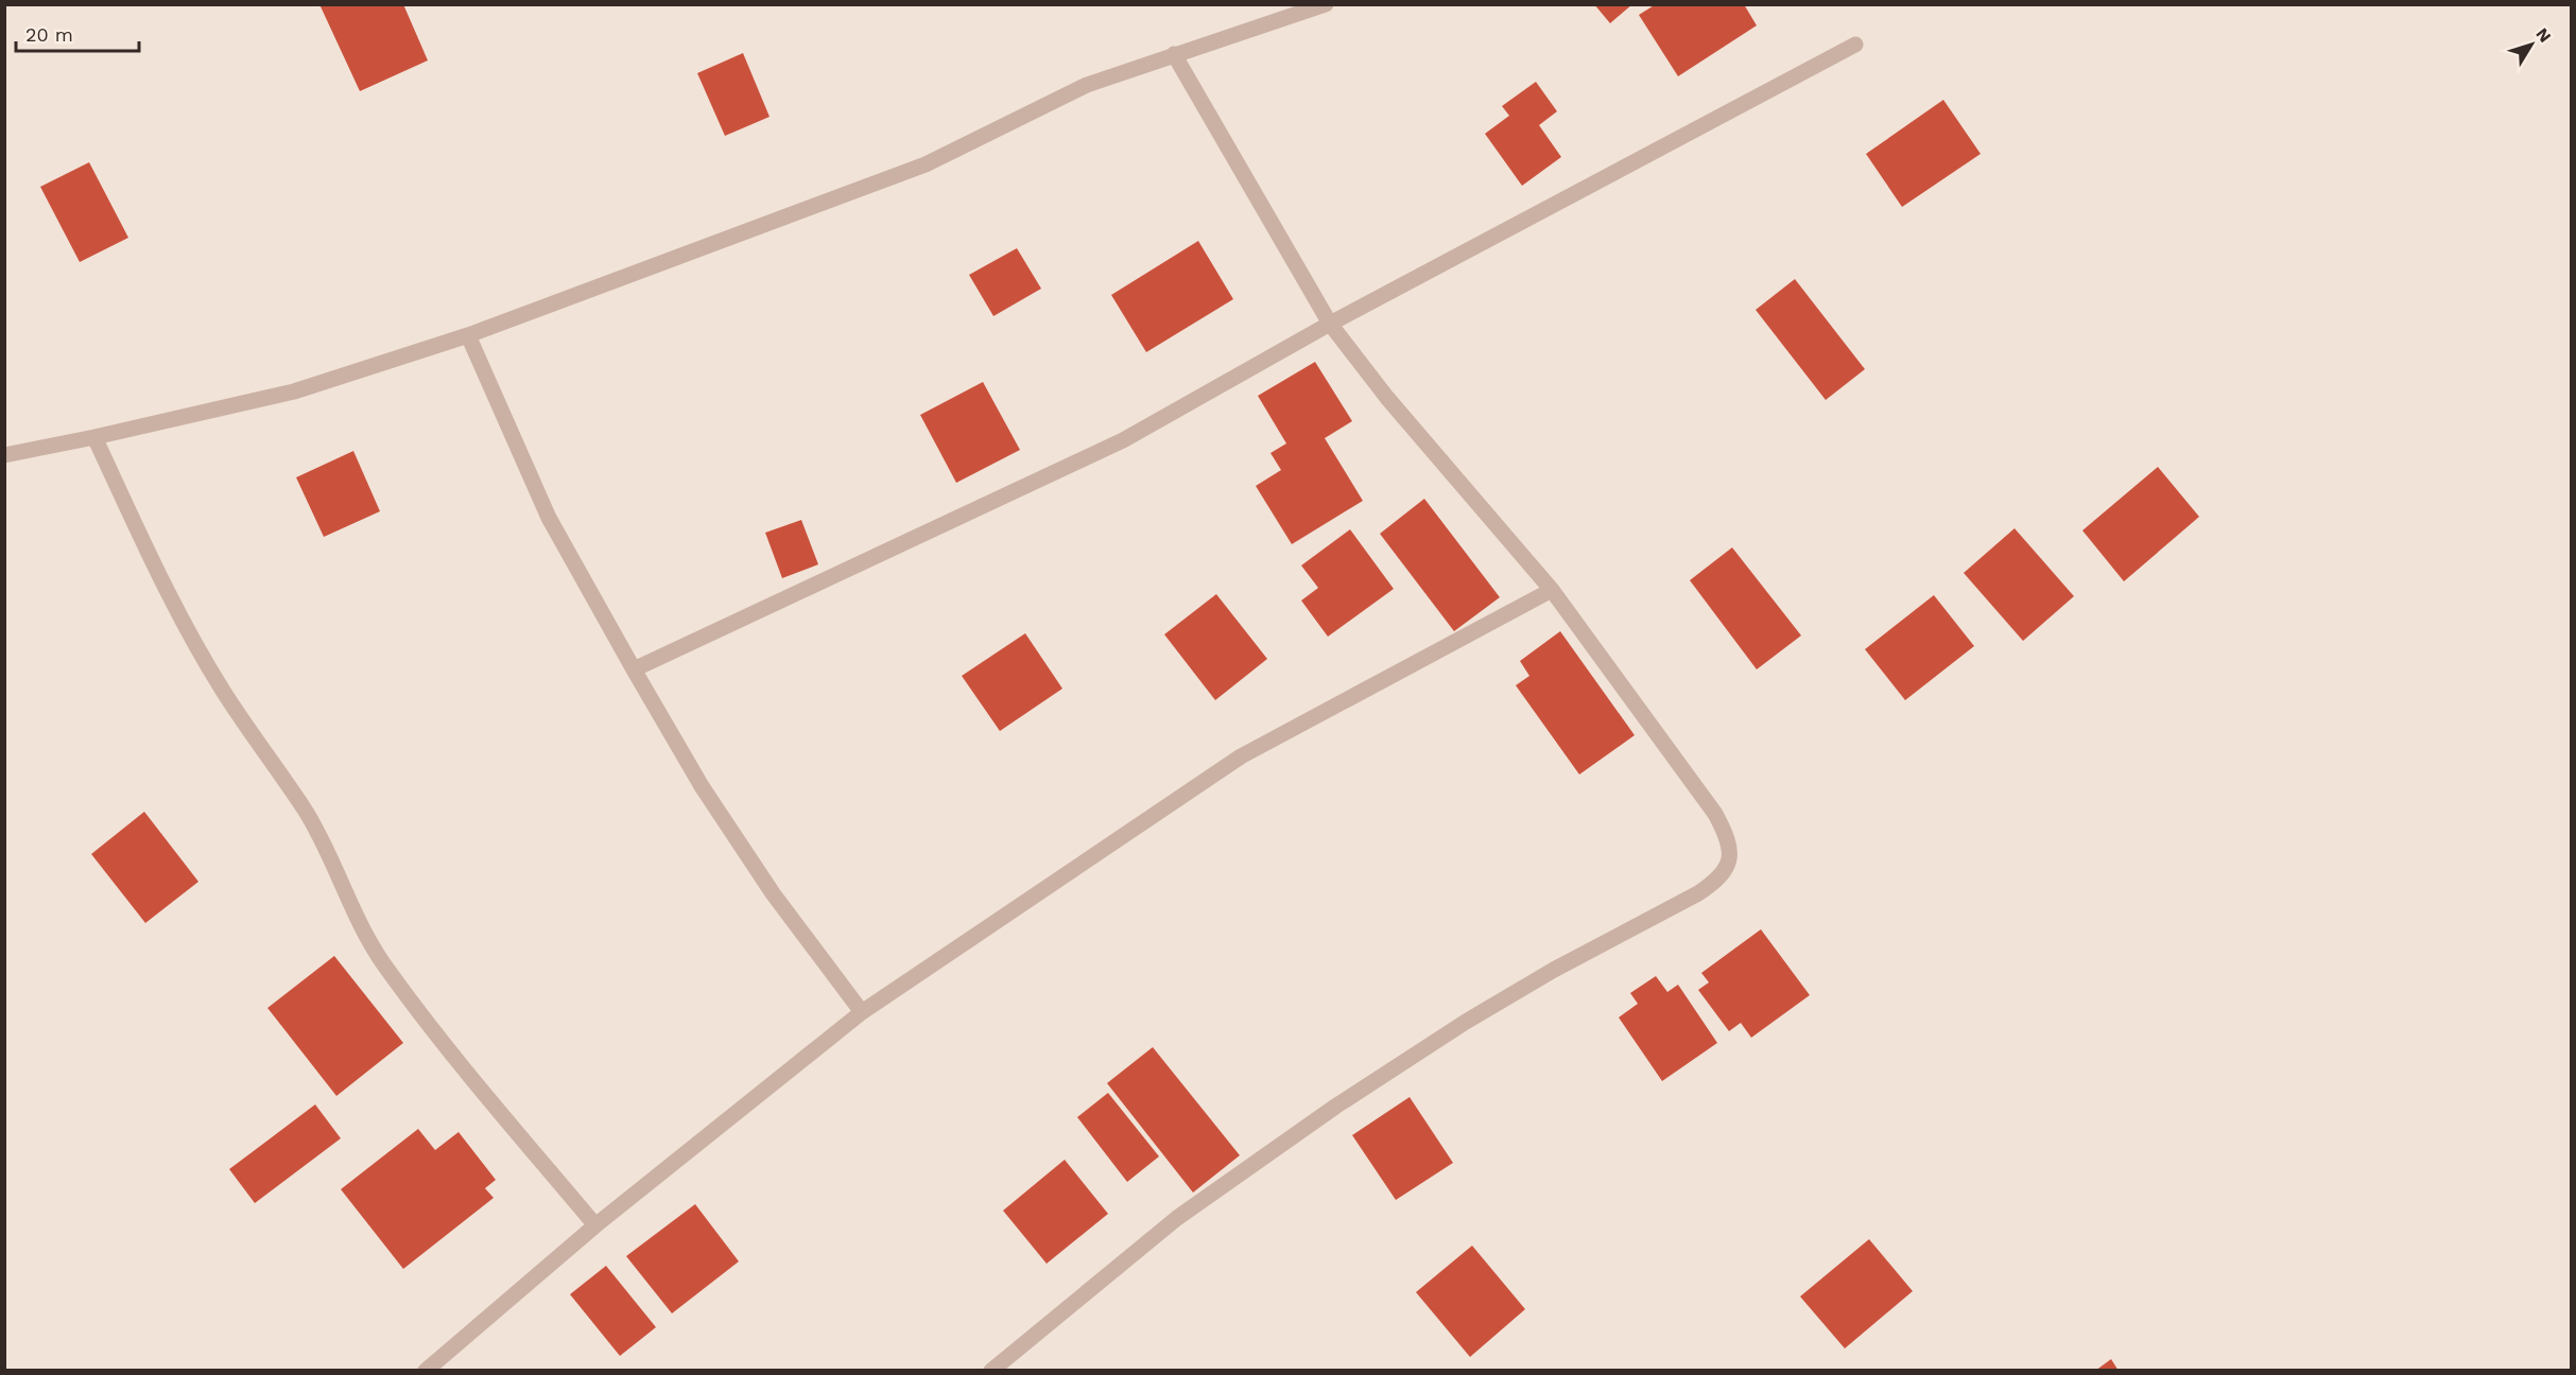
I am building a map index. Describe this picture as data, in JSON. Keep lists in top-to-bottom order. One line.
{"scale_bar":"20 m","north":"top right"}
